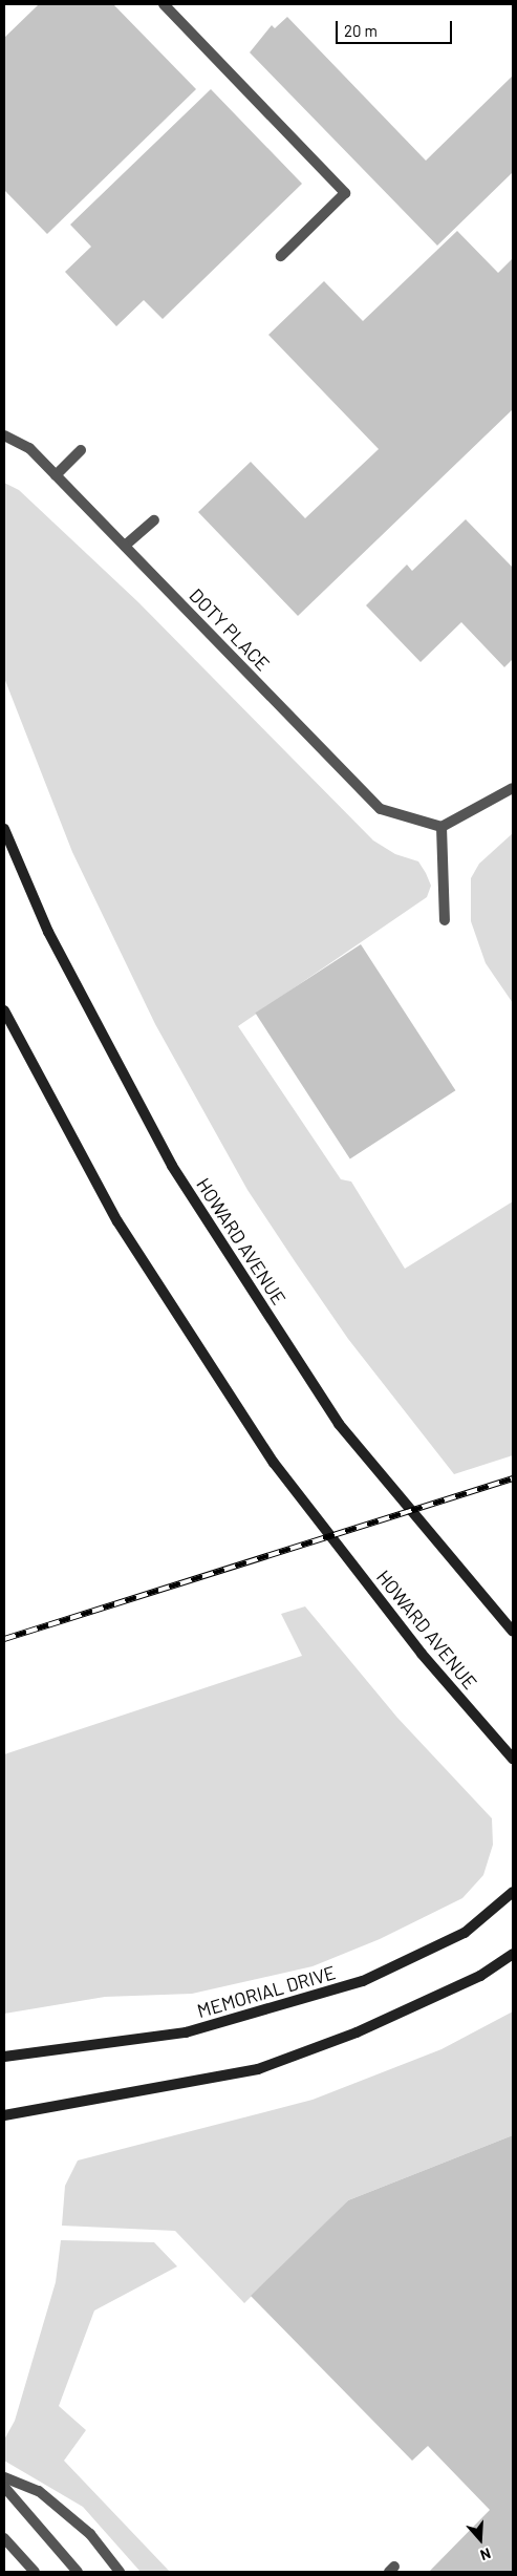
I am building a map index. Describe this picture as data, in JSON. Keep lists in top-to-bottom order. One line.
{"streets":{"main road":["HOWARD AVENUE","MEMORIAL DRIVE"],"street":["DOTY PLACE"]},"scale_bar":"20 m","north":"bottom"}
